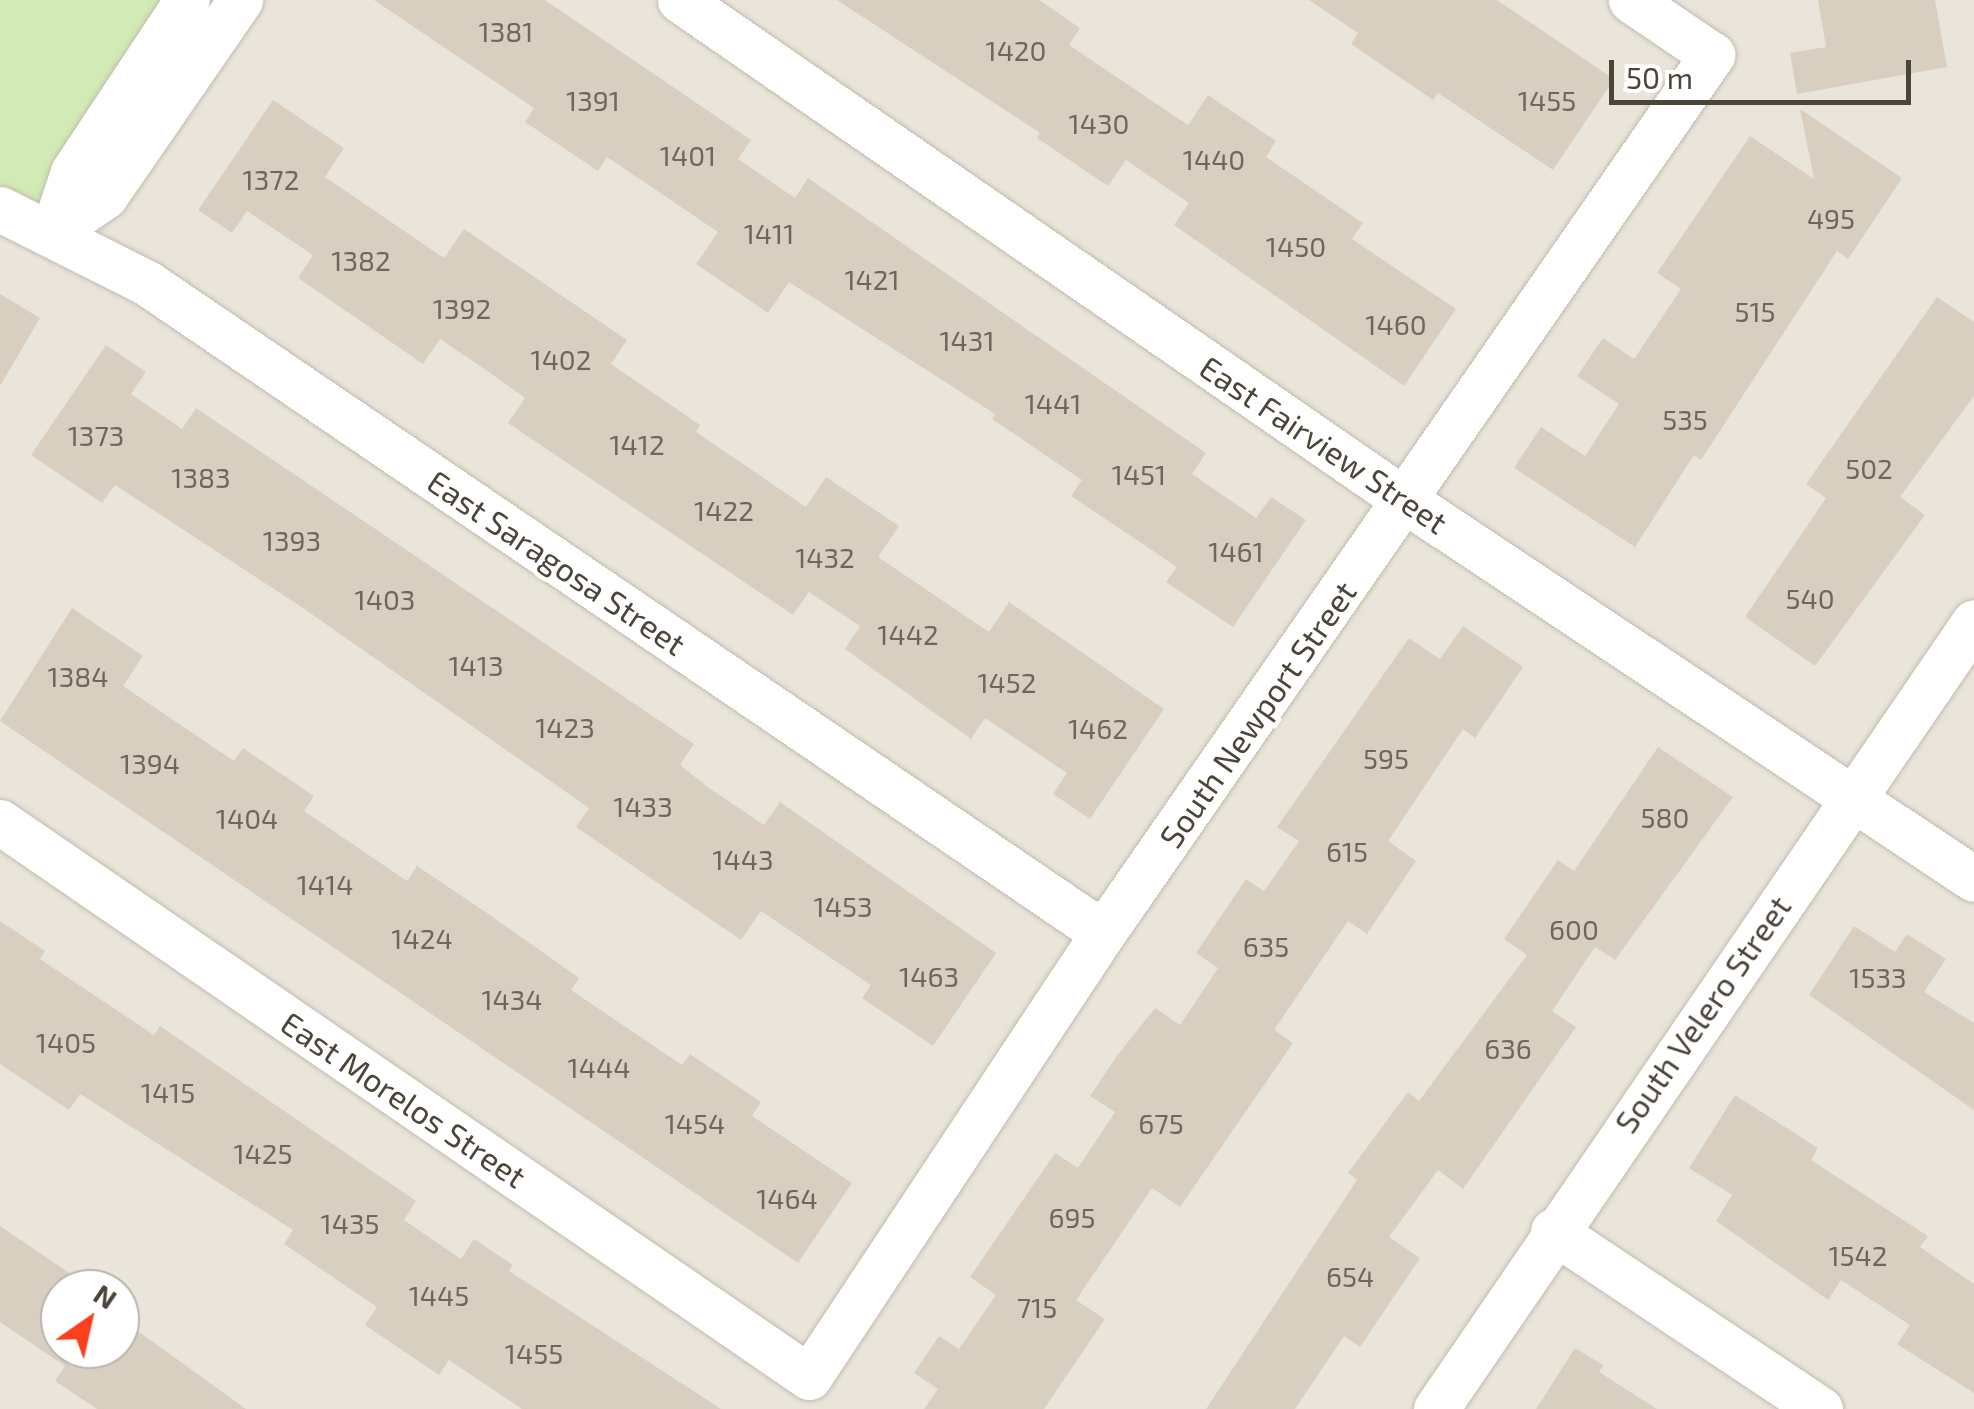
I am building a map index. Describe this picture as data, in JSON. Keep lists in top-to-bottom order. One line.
{"streets":{"street":["East Fairview Street","East Saragosa Street","South Newport Street","South Velero Street","East Morelos Street"]},"crossings":[["East Fairview Street","South Newport Street"],["East Fairview Street","South Velero Street"],["East Saragosa Street","South Newport Street"],["South Newport Street","East Morelos Street"]],"house_numbers":["1381","1420","1391","1455","1430","1401","1440","1372","495","1411","1450","1382","1421","1392","515","1460","1431","1402","1441","535","1373","1412","502","1451","1383","1422","1393","1461","1432","540","1403","1442","1413","1384","1452","1423","1462","595","1394","1433","580","1404","615","1443","1414","1453","600","1424","635","1463","1533","1434","1405","636","1444","1415","1454","675","1425","1464","695","1435","1542","654","1445","715","1455"],"scale_bar":"50 m","north":"top right"}
